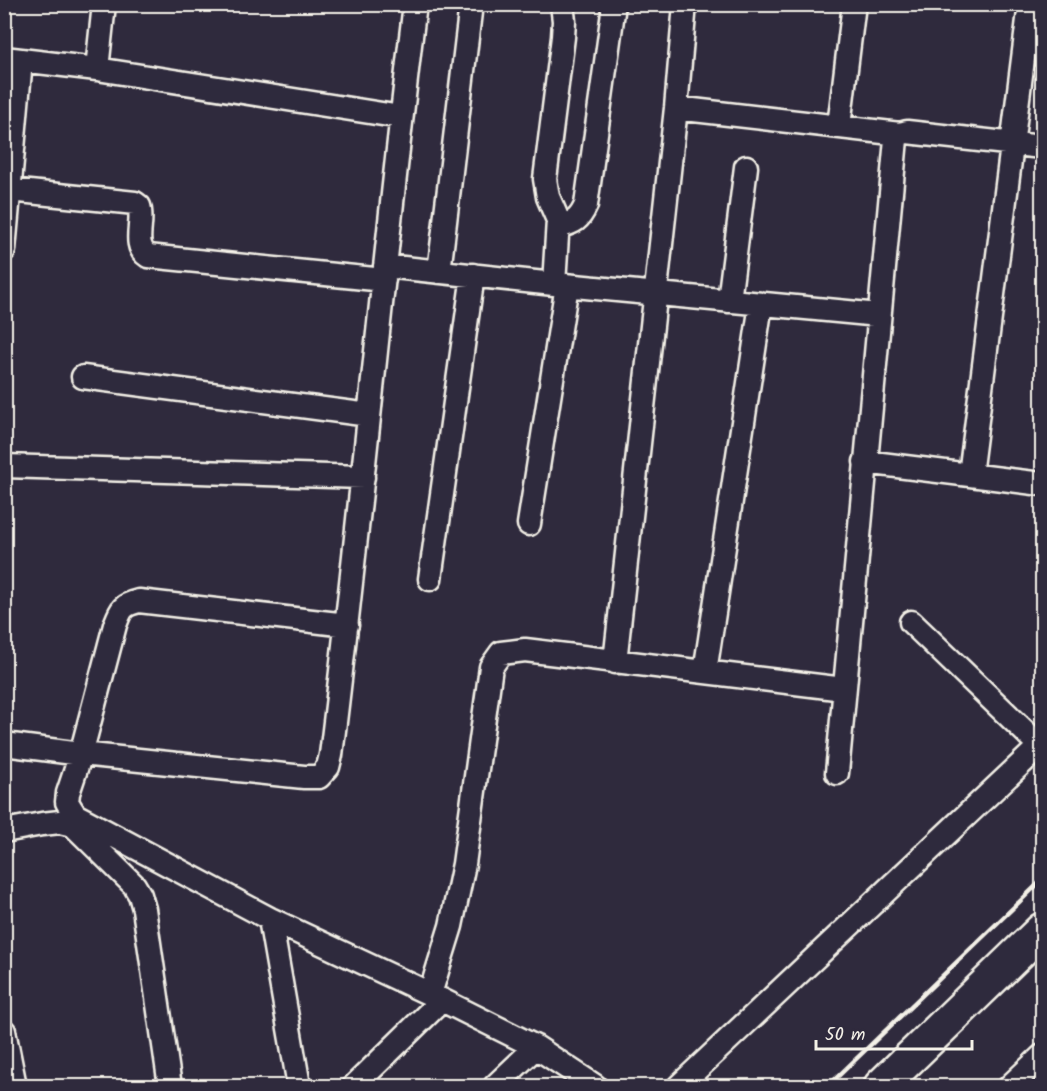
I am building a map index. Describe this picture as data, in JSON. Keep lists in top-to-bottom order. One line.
{"scale_bar":"50 m"}
